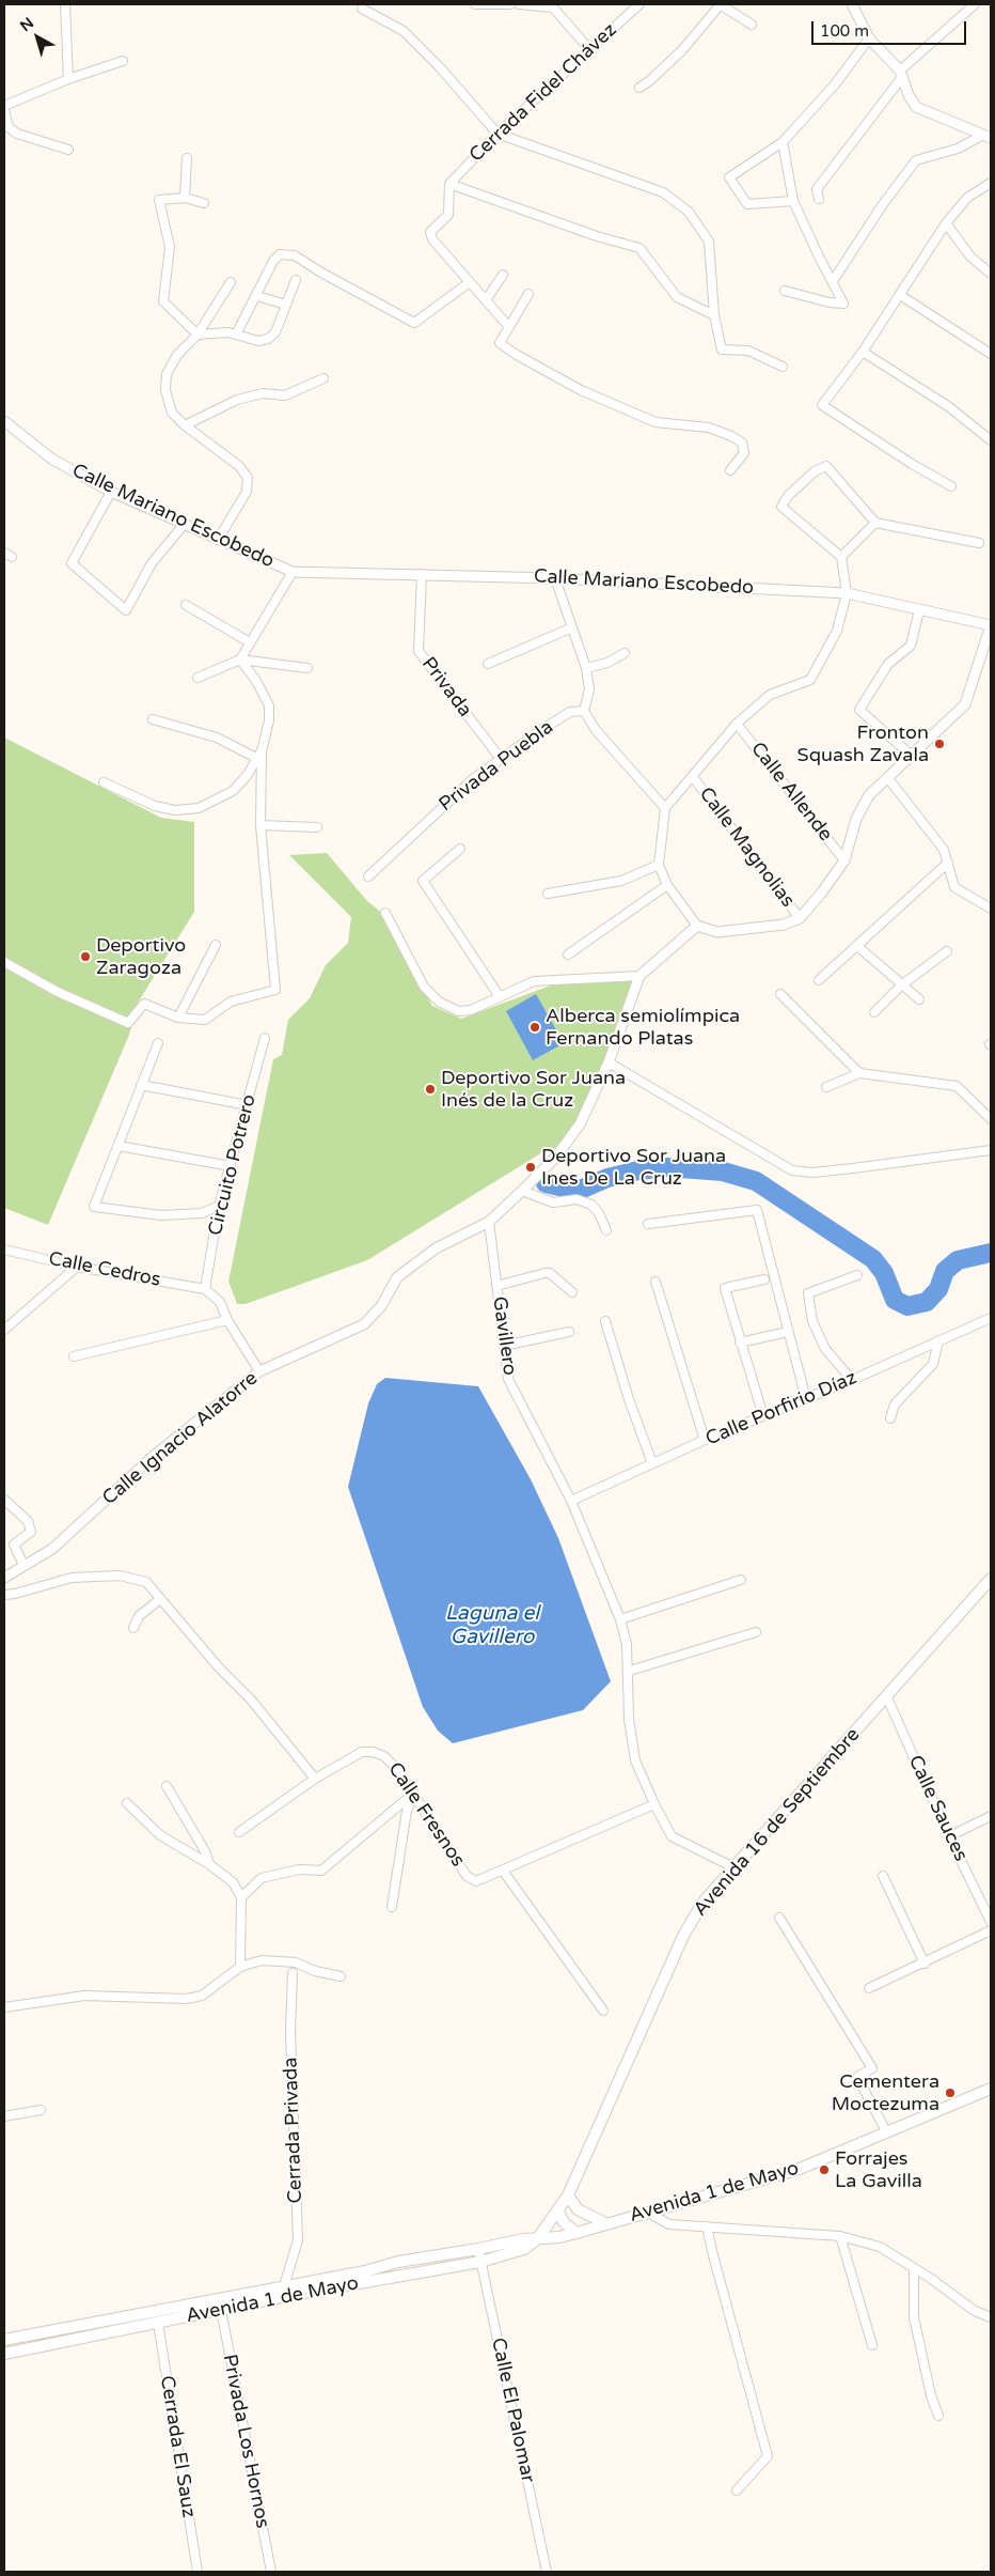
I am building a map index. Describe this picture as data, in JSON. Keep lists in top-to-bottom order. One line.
{"streets":{"main road":["Avenida 16 de Septiembre","Avenida 1 de Mayo"],"street":["Cerrada Fidel Chávez","Calle Mariano Escobedo","Privada","Privada Puebla","Calle Allende","Calle Magnolias","Circuito Potrero","Calle Cedros","Gavillero","Calle Porfirio Díaz","Calle Ignacio Alatorre","Calle Sauces","Calle Fresnos","Cerrada Privada","Calle El Palomar","Privada Los Hornos","Cerrada El Sauz"]},"crossings":[["Calle Mariano Escobedo","Privada"],["Privada","Privada Puebla"],["Circuito Potrero","Calle Cedros"],["Gavillero","Calle Porfirio Díaz"],["Gavillero","Calle Ignacio Alatorre"],["Gavillero","Calle Fresnos"],["Gavillero","Avenida 16 de Septiembre"],["Calle Sauces","Avenida 16 de Septiembre"],["Avenida 16 de Septiembre","Avenida 1 de Mayo"],["Cerrada Privada","Avenida 1 de Mayo"],["Avenida 1 de Mayo","Calle El Palomar"],["Avenida 1 de Mayo","Privada Los Hornos"],["Avenida 1 de Mayo","Cerrada El Sauz"]],"water":["Laguna el Gavillero"],"places":["Fronton Squash Zavala","Deportivo Zaragoza","Alberca semiolímpica Fernando Platas","Deportivo Sor Juana Inés de la Cruz","Deportivo Sor Juana Ines De La Cruz","Cementera Moctezuma","Forrajes La Gavilla"],"scale_bar":"100 m","north":"top left"}
